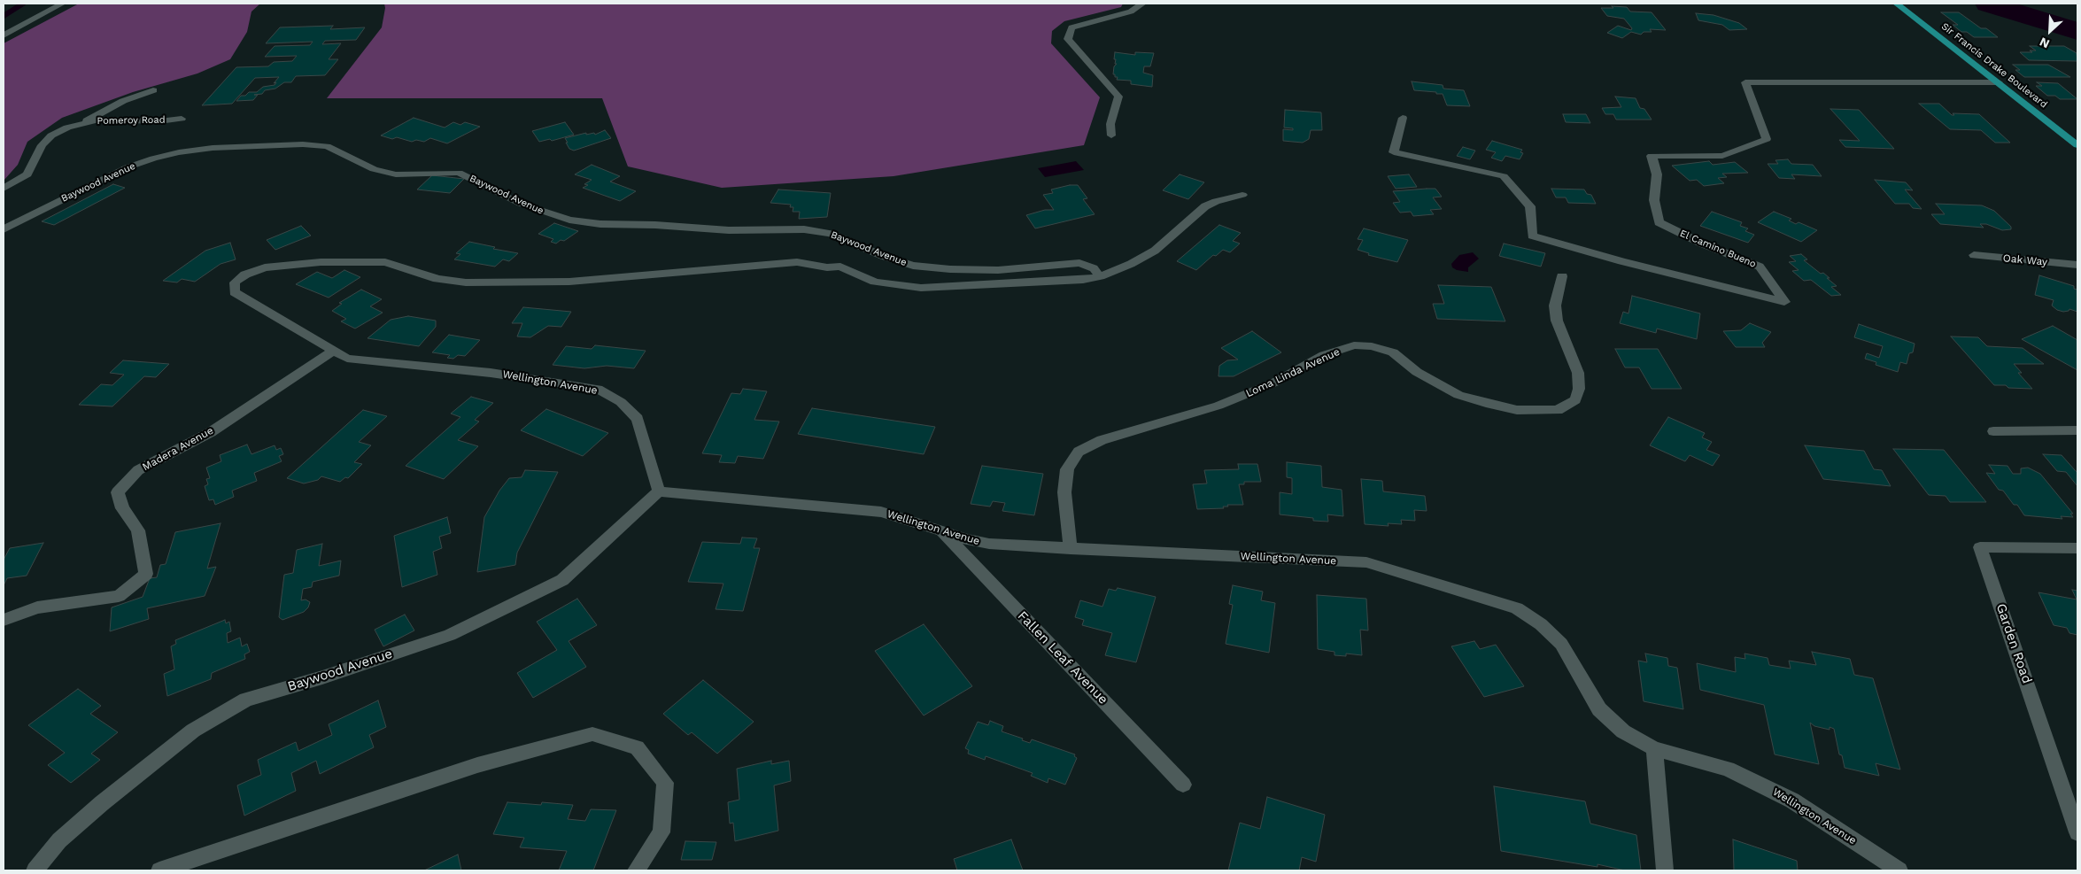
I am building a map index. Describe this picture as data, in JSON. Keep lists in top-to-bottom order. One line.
{"streets":{"main road":["Sir Francis Drake Boulevard"],"street":["Pomeroy Road","Baywood Avenue","El Camino Bueno","Oak Way","Loma Linda Avenue","Wellington Avenue","Madera Avenue","Garden Road","Fallen Leaf Avenue"]},"crossings":[["Sir Francis Drake Boulevard","El Camino Bueno"],["Baywood Avenue","Wellington Avenue"],["Loma Linda Avenue","Wellington Avenue"],["Wellington Avenue","Madera Avenue"],["Wellington Avenue","Fallen Leaf Avenue"]],"north":"bottom left"}
